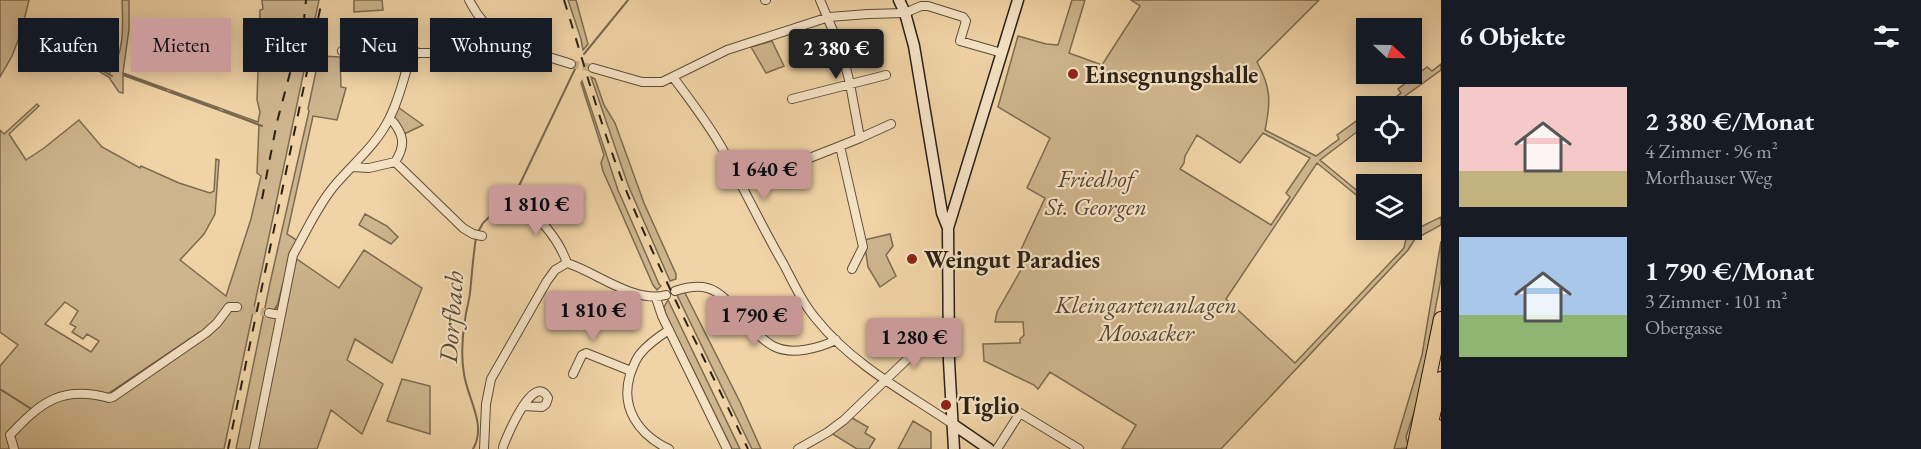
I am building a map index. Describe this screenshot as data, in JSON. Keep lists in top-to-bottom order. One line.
{"water":["Dorfbach"],"parks":["Friedhof St. Georgen","Kleingartenanlagen Moosacker"],"places":["Einsegnungshalle","Weingut Paradies","Tiglio"],"north":"right","page":{"heading":"6 Objekte","chip":["Kaufen","Mieten","Filter","Neu","Wohnung"],"price":["2 380 €","1 640 €","1 810 €","1 810 €","1 790 €","1 280 €"],"list":[{"name":"2 380 €/Monat","note":"4 Zimmer · 96 m² · Morfhauser Weg"},{"name":"1 790 €/Monat","note":"3 Zimmer · 101 m² · Obergasse"}]}}
